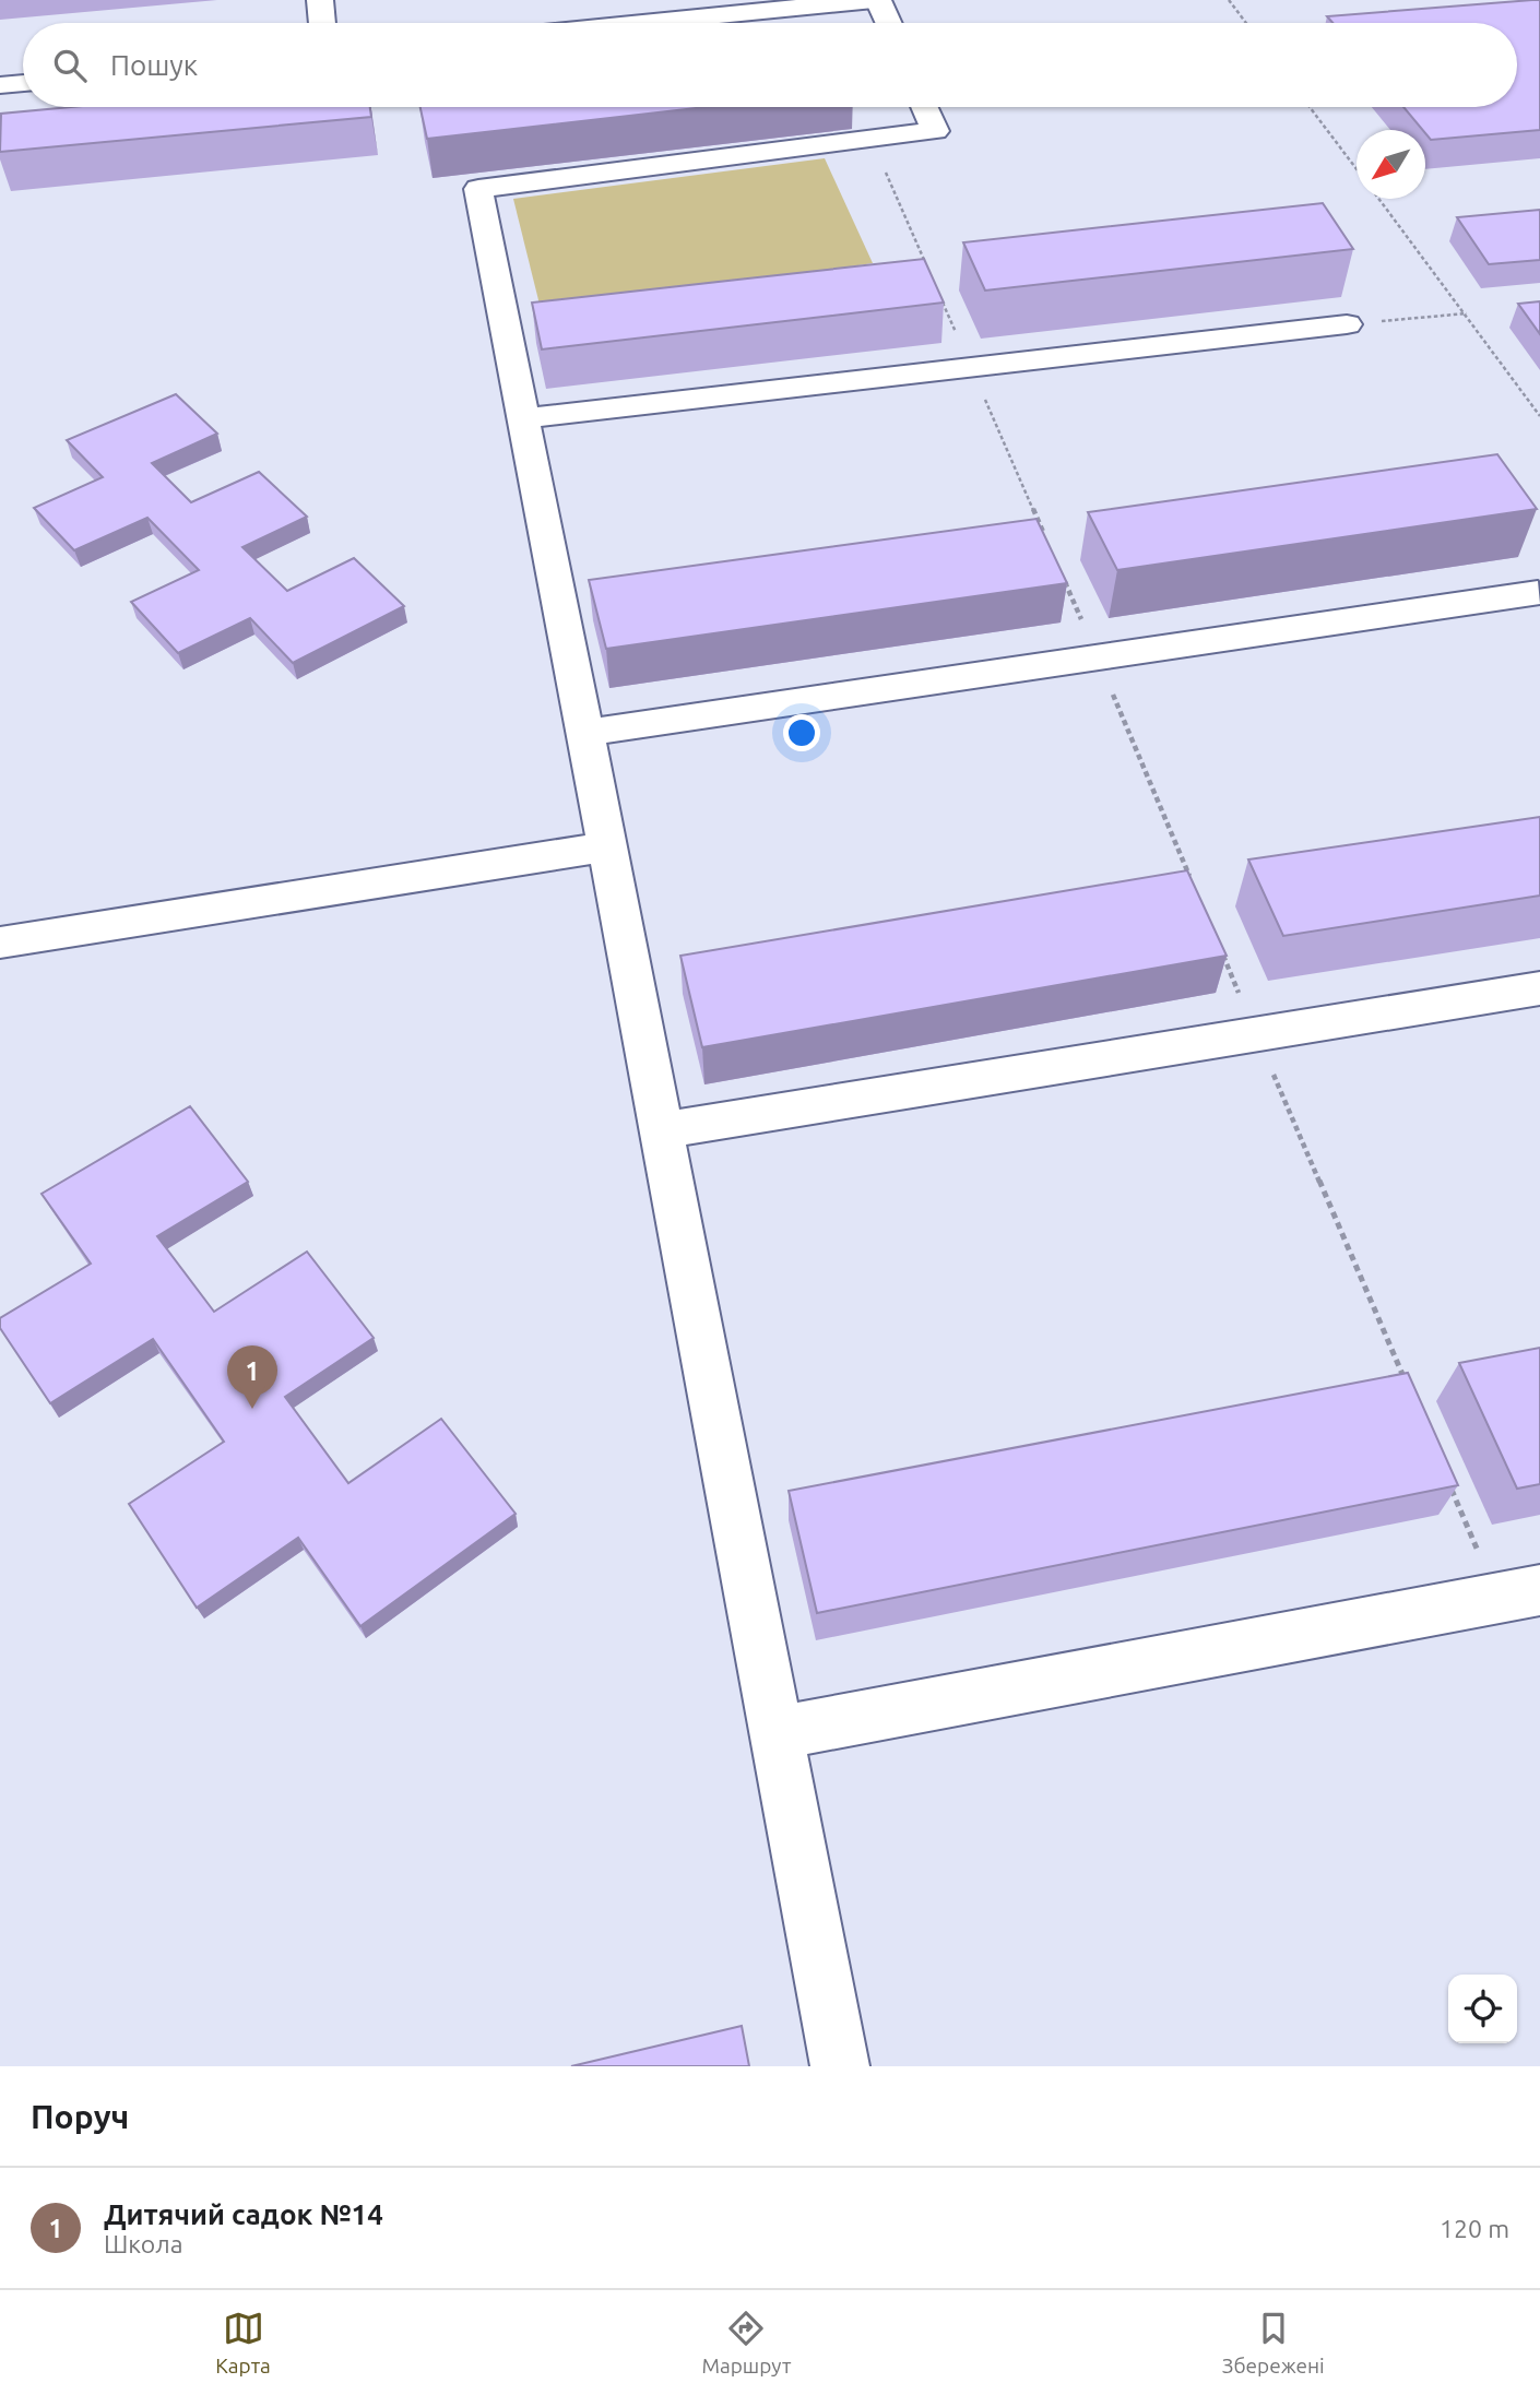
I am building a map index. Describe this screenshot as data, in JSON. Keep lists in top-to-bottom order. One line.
{"north":"bottom left","page":{"search":"Пошук","pins":"1","heading":"Поруч","list":[{"mark":"1","name":"Дитячий садок №14","note":"Школа","value":"120 m"}],"nav":["Карта","Маршрут","Збережені"]}}
